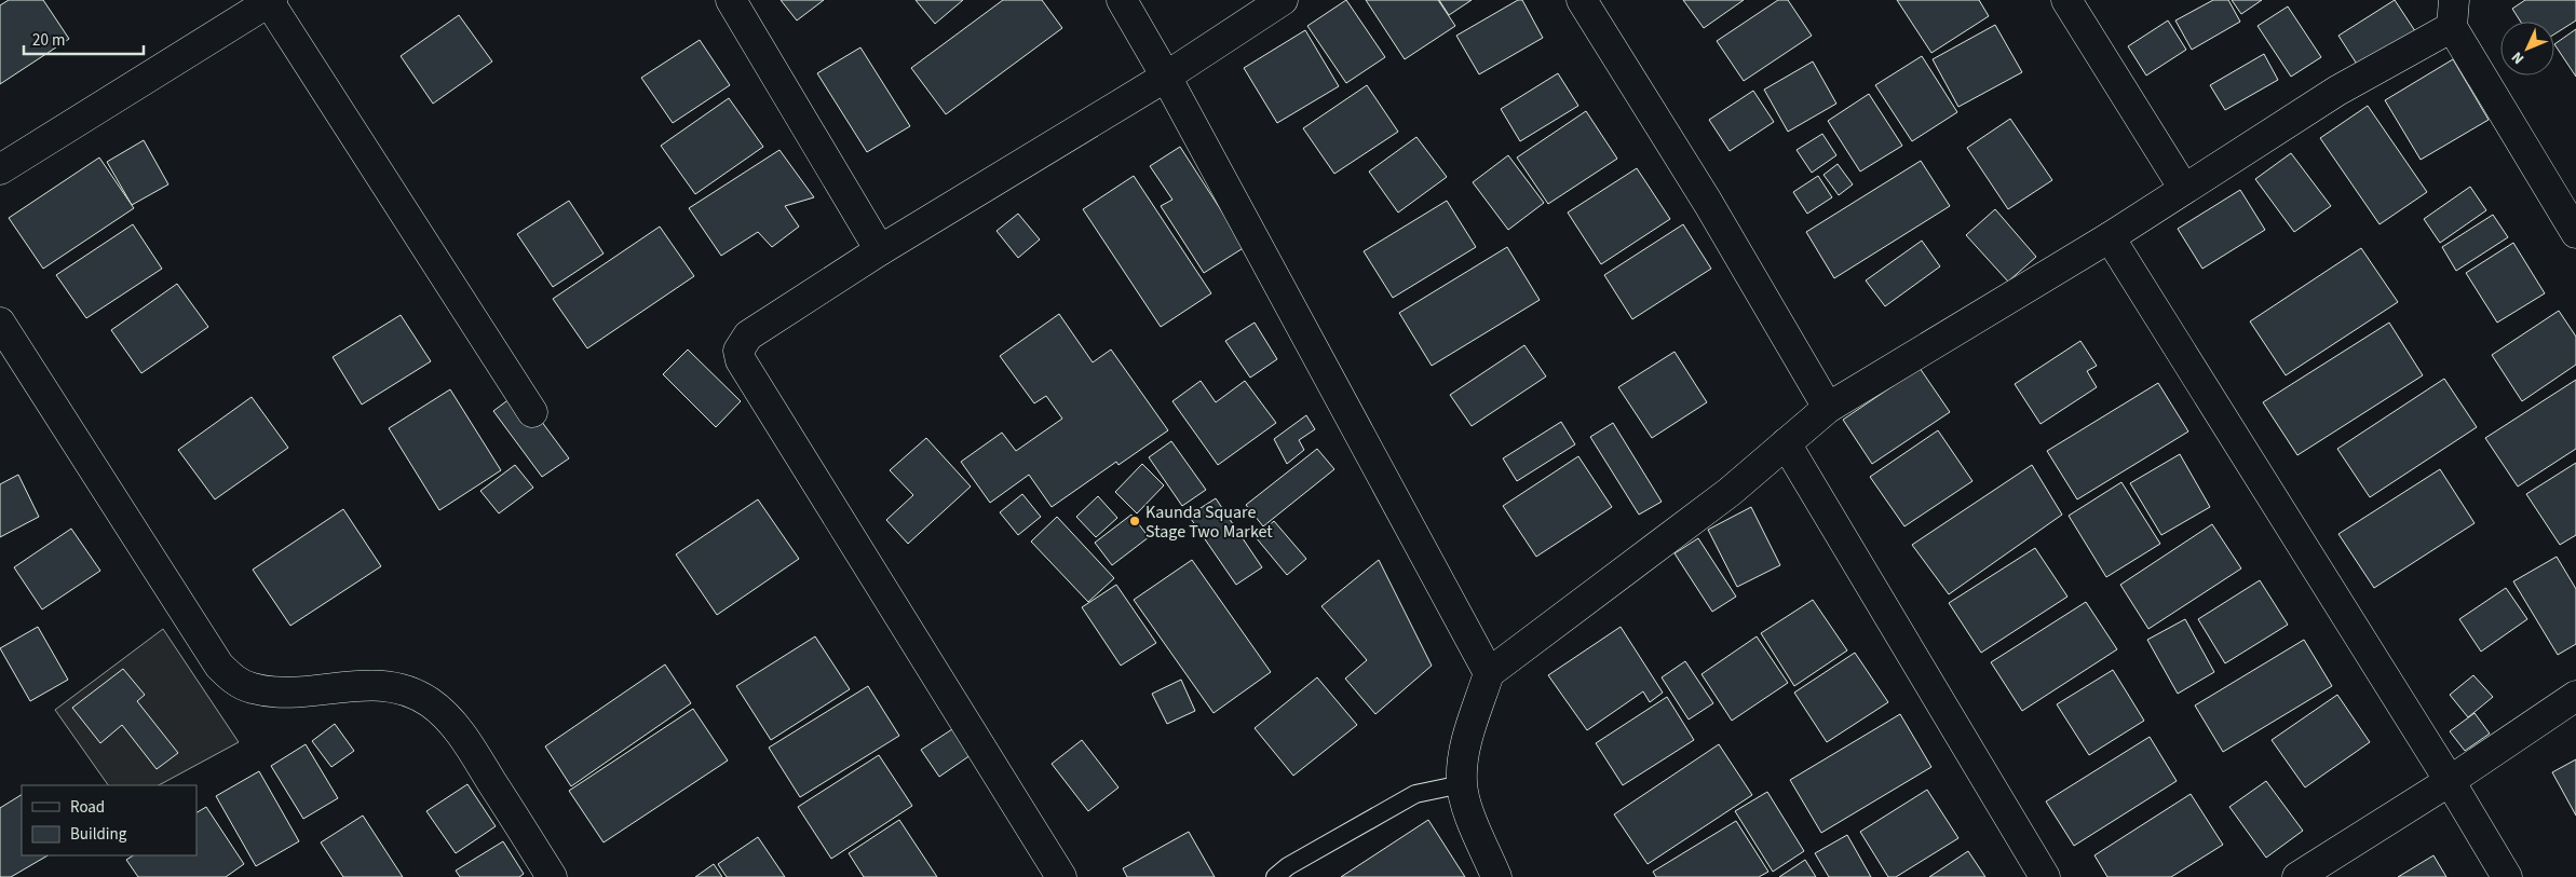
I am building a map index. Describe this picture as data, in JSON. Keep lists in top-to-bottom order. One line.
{"places":["Kaunda Square Stage Two Market"],"legend":["Road","Building"],"scale_bar":"20 m","north":"bottom left"}
